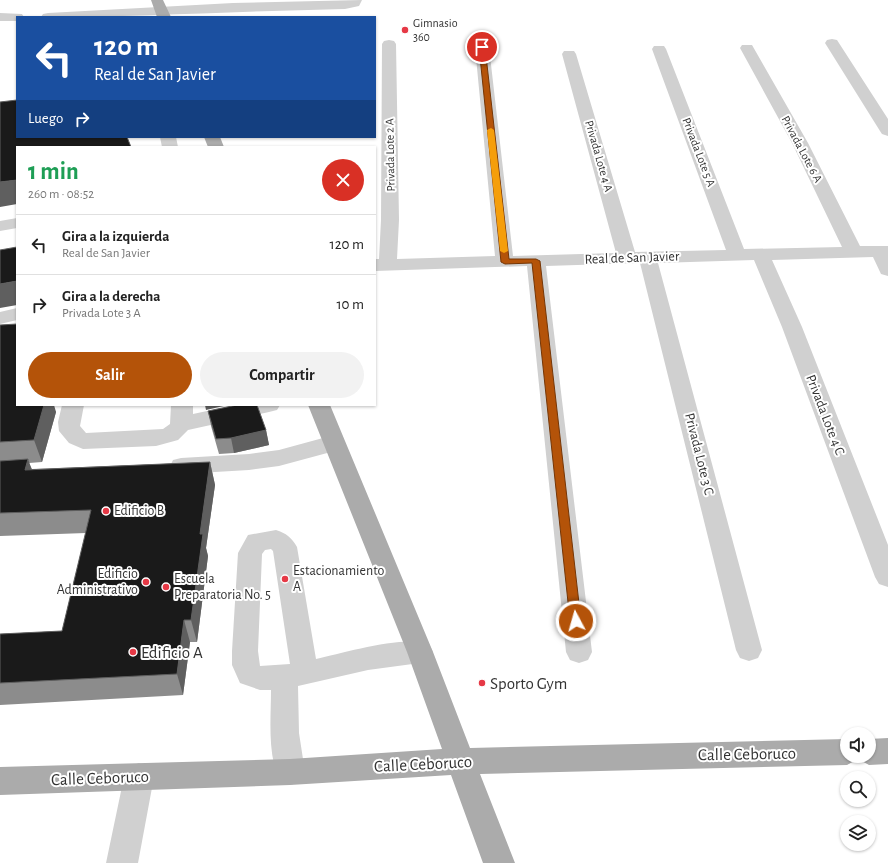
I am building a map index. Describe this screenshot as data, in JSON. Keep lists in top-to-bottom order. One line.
{"streets":{"main road":["Calle Ceboruco"],"street":["Privada Lote 6 A","Privada Lote 5 A","Privada Lote 2 A","Privada Lote 4 A","Real de San Javier","Privada Lote 4 C","Privada Lote 3 C"]},"crossings":[["Privada Lote 6 A","Real de San Javier"],["Privada Lote 5 A","Real de San Javier"],["Privada Lote 2 A","Real de San Javier"],["Privada Lote 4 A","Real de San Javier"],["Privada Lote 4 A","Privada Lote 3 C"],["Real de San Javier","Privada Lote 4 C"],["Real de San Javier","Privada Lote 3 C"]],"places":["Gimnasio 360","Edificio B","Estacionamiento A","Edificio Administrativo","Escuela Preparatoria No. 5","Edificio A","Sporto Gym"],"page":{"turn":["120 m","Real de San Javier"],"then":"Luego","heading":["1 min","260 m · 08:52"],"list":[{"name":"Gira a la izquierda","note":"Real de San Javier","value":"120 m"},{"name":"Gira a la derecha","note":"Privada Lote 3 A","value":"10 m"}],"buttons":["Salir","Compartir"]}}
